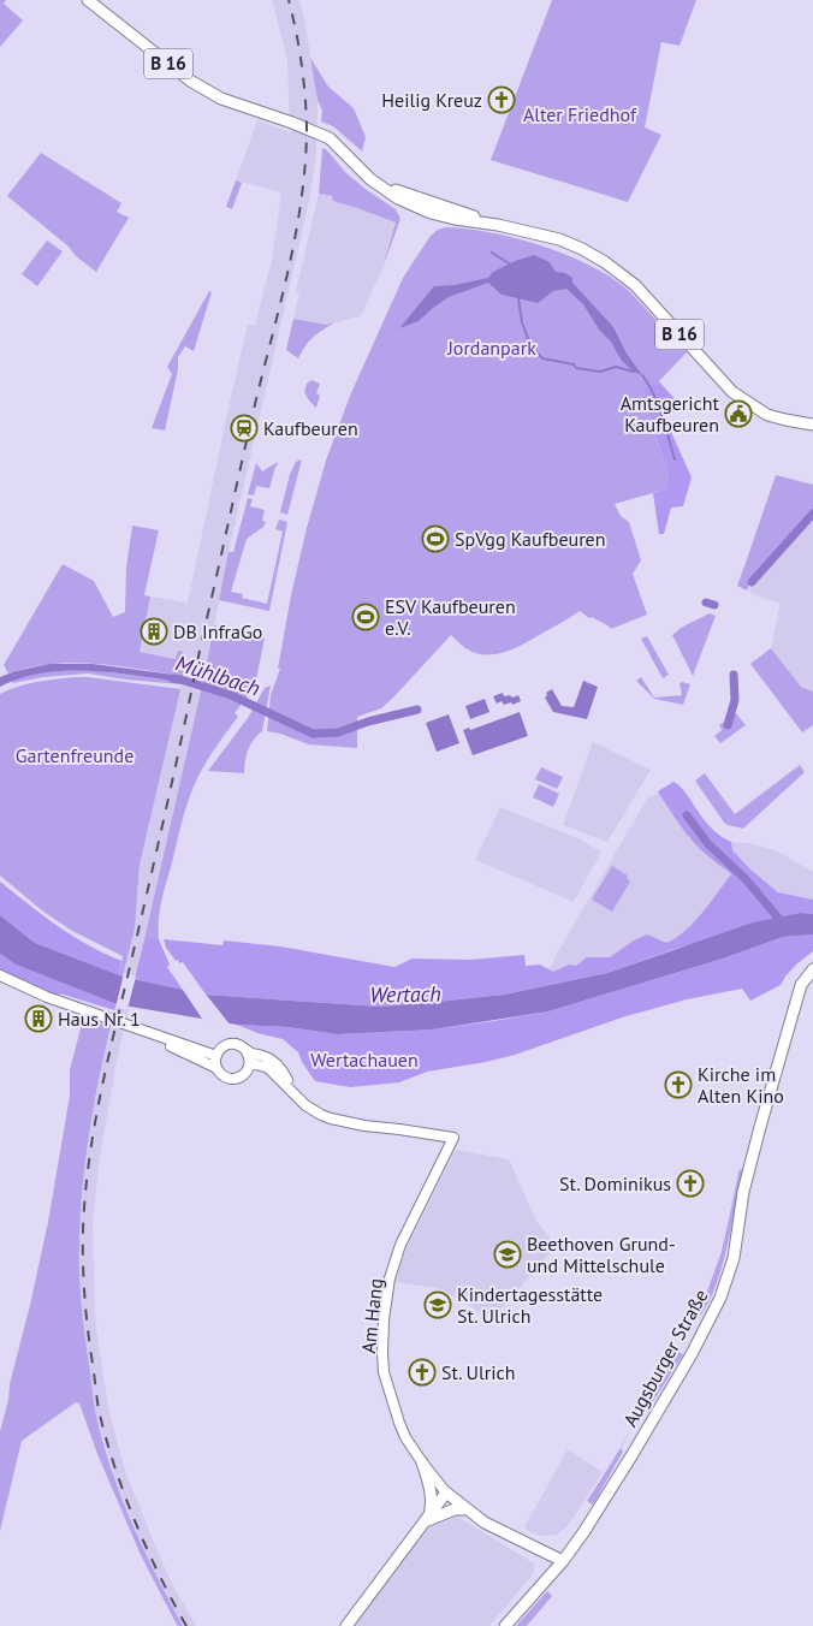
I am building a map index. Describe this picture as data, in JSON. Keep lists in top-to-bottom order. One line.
{"streets":{"main road":["B 16","Augsburger Straße"],"street":["Am Hang"]},"water":["Mühlbach","Wertach"],"parks":["Alter Friedhof","Jordanpark","Gartenfreunde","Wertachauen"],"places":{"church":["Heilig Kreuz","Kirche im Alten Kino","St. Dominikus","St. Ulrich"],"public building":["Amtsgericht Kaufbeuren"],"station":["Kaufbeuren"],"sports":["SpVgg Kaufbeuren","ESV Kaufbeuren e.V."],"building":["DB InfraGo","Haus Nr. 1"],"school or university":["Beethoven Grund- und Mittelschule","Kindertagesstätte St. Ulrich"]}}
